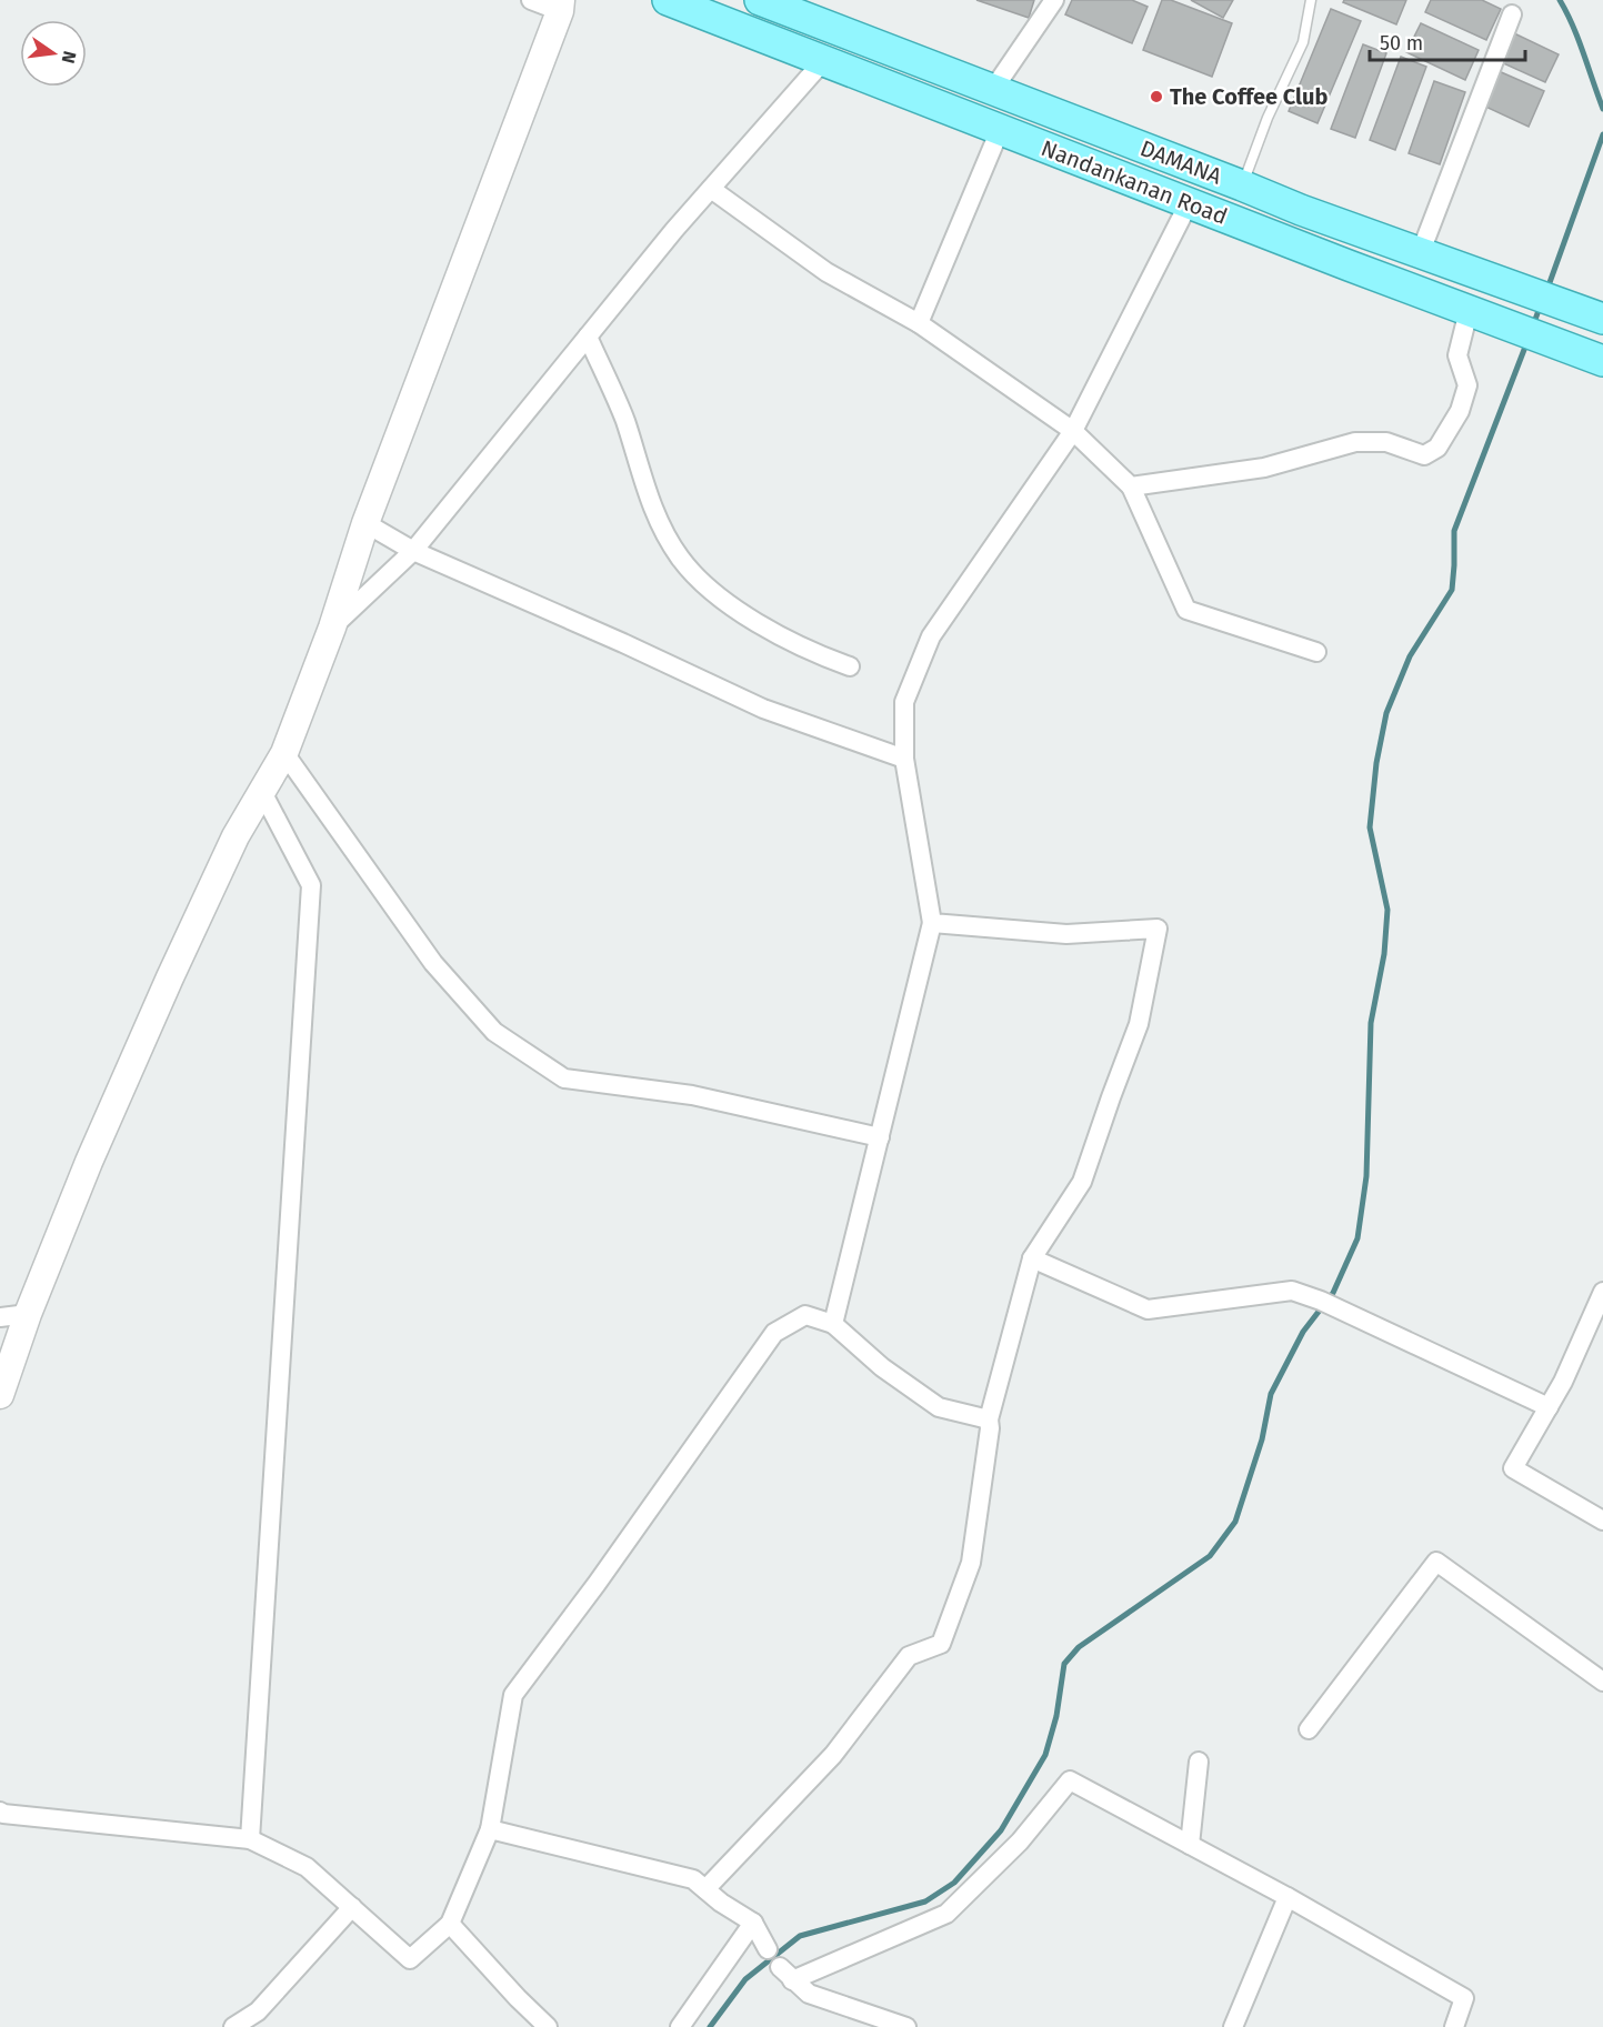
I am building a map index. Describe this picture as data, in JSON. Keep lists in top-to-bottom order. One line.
{"streets":{"main road":["DAMANA","Nandankanan Road"]},"places":["The Coffee Club"],"scale_bar":"50 m","north":"right"}
